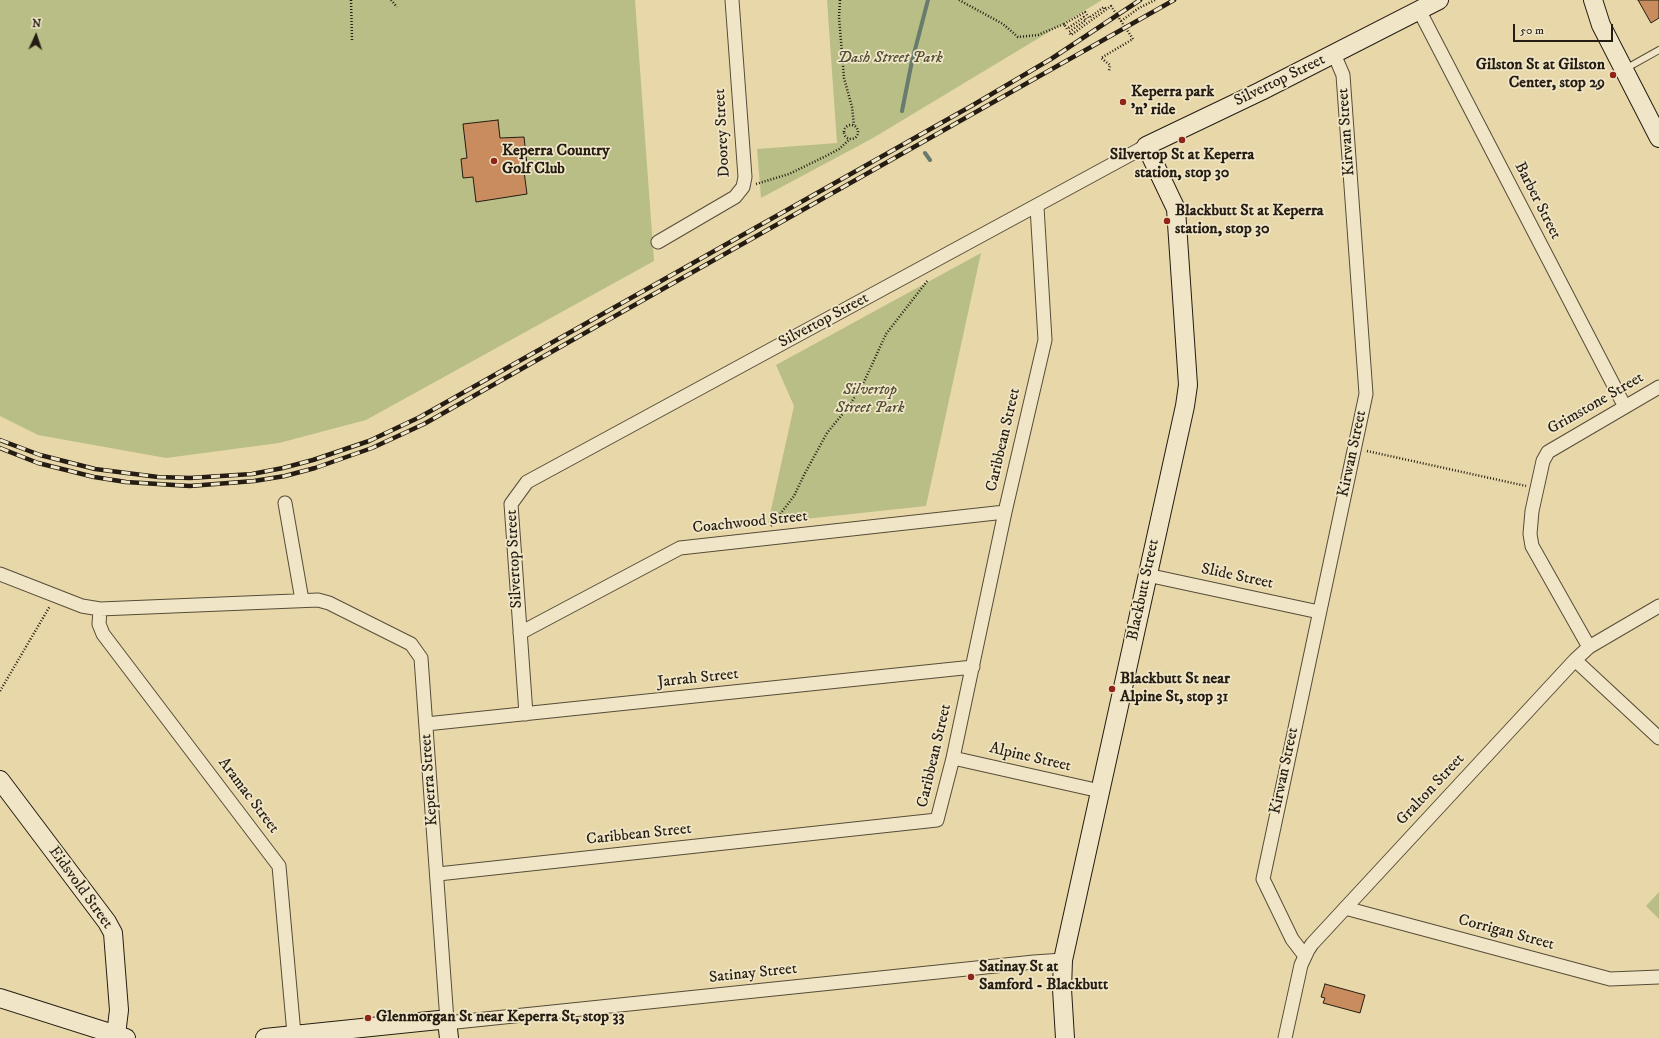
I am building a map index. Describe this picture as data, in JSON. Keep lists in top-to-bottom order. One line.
{"streets":{"street":["Silvertop Street","Kirwan Street","Doorey Street","Barber Street","Grimstone Street","Caribbean Street","Coachwood Street","Slide Street","Blackbutt Street","Jarrah Street","Alpine Street","Keperra Street","Gralton Street","Aramac Street","Eidsvold Street","Corrigan Street","Satinay Street"]},"crossings":[["Silvertop Street","Kirwan Street"],["Silvertop Street","Caribbean Street"],["Silvertop Street","Coachwood Street"],["Silvertop Street","Blackbutt Street"],["Silvertop Street","Jarrah Street"],["Kirwan Street","Slide Street"],["Kirwan Street","Gralton Street"],["Barber Street","Grimstone Street"],["Grimstone Street","Gralton Street"],["Caribbean Street","Coachwood Street"],["Caribbean Street","Jarrah Street"],["Caribbean Street","Alpine Street"],["Caribbean Street","Keperra Street"],["Slide Street","Blackbutt Street"],["Blackbutt Street","Alpine Street"],["Blackbutt Street","Satinay Street"],["Jarrah Street","Keperra Street"],["Keperra Street","Aramac Street"],["Keperra Street","Satinay Street"],["Gralton Street","Corrigan Street"]],"parks":["Dash Street Park","Silvertop Street Park"],"places":["Gilston St at Gilston Center, stop 29","Keperra park 'n' ride","Silvertop St at Keperra station, stop 30","Keperra Country Golf Club","Blackbutt St at Keperra station, stop 30","Blackbutt St near Alpine St, stop 31","Satinay St at Samford - Blackbutt","Glenmorgan St near Keperra St, stop 33"],"scale_bar":"50 m","north":"top"}
